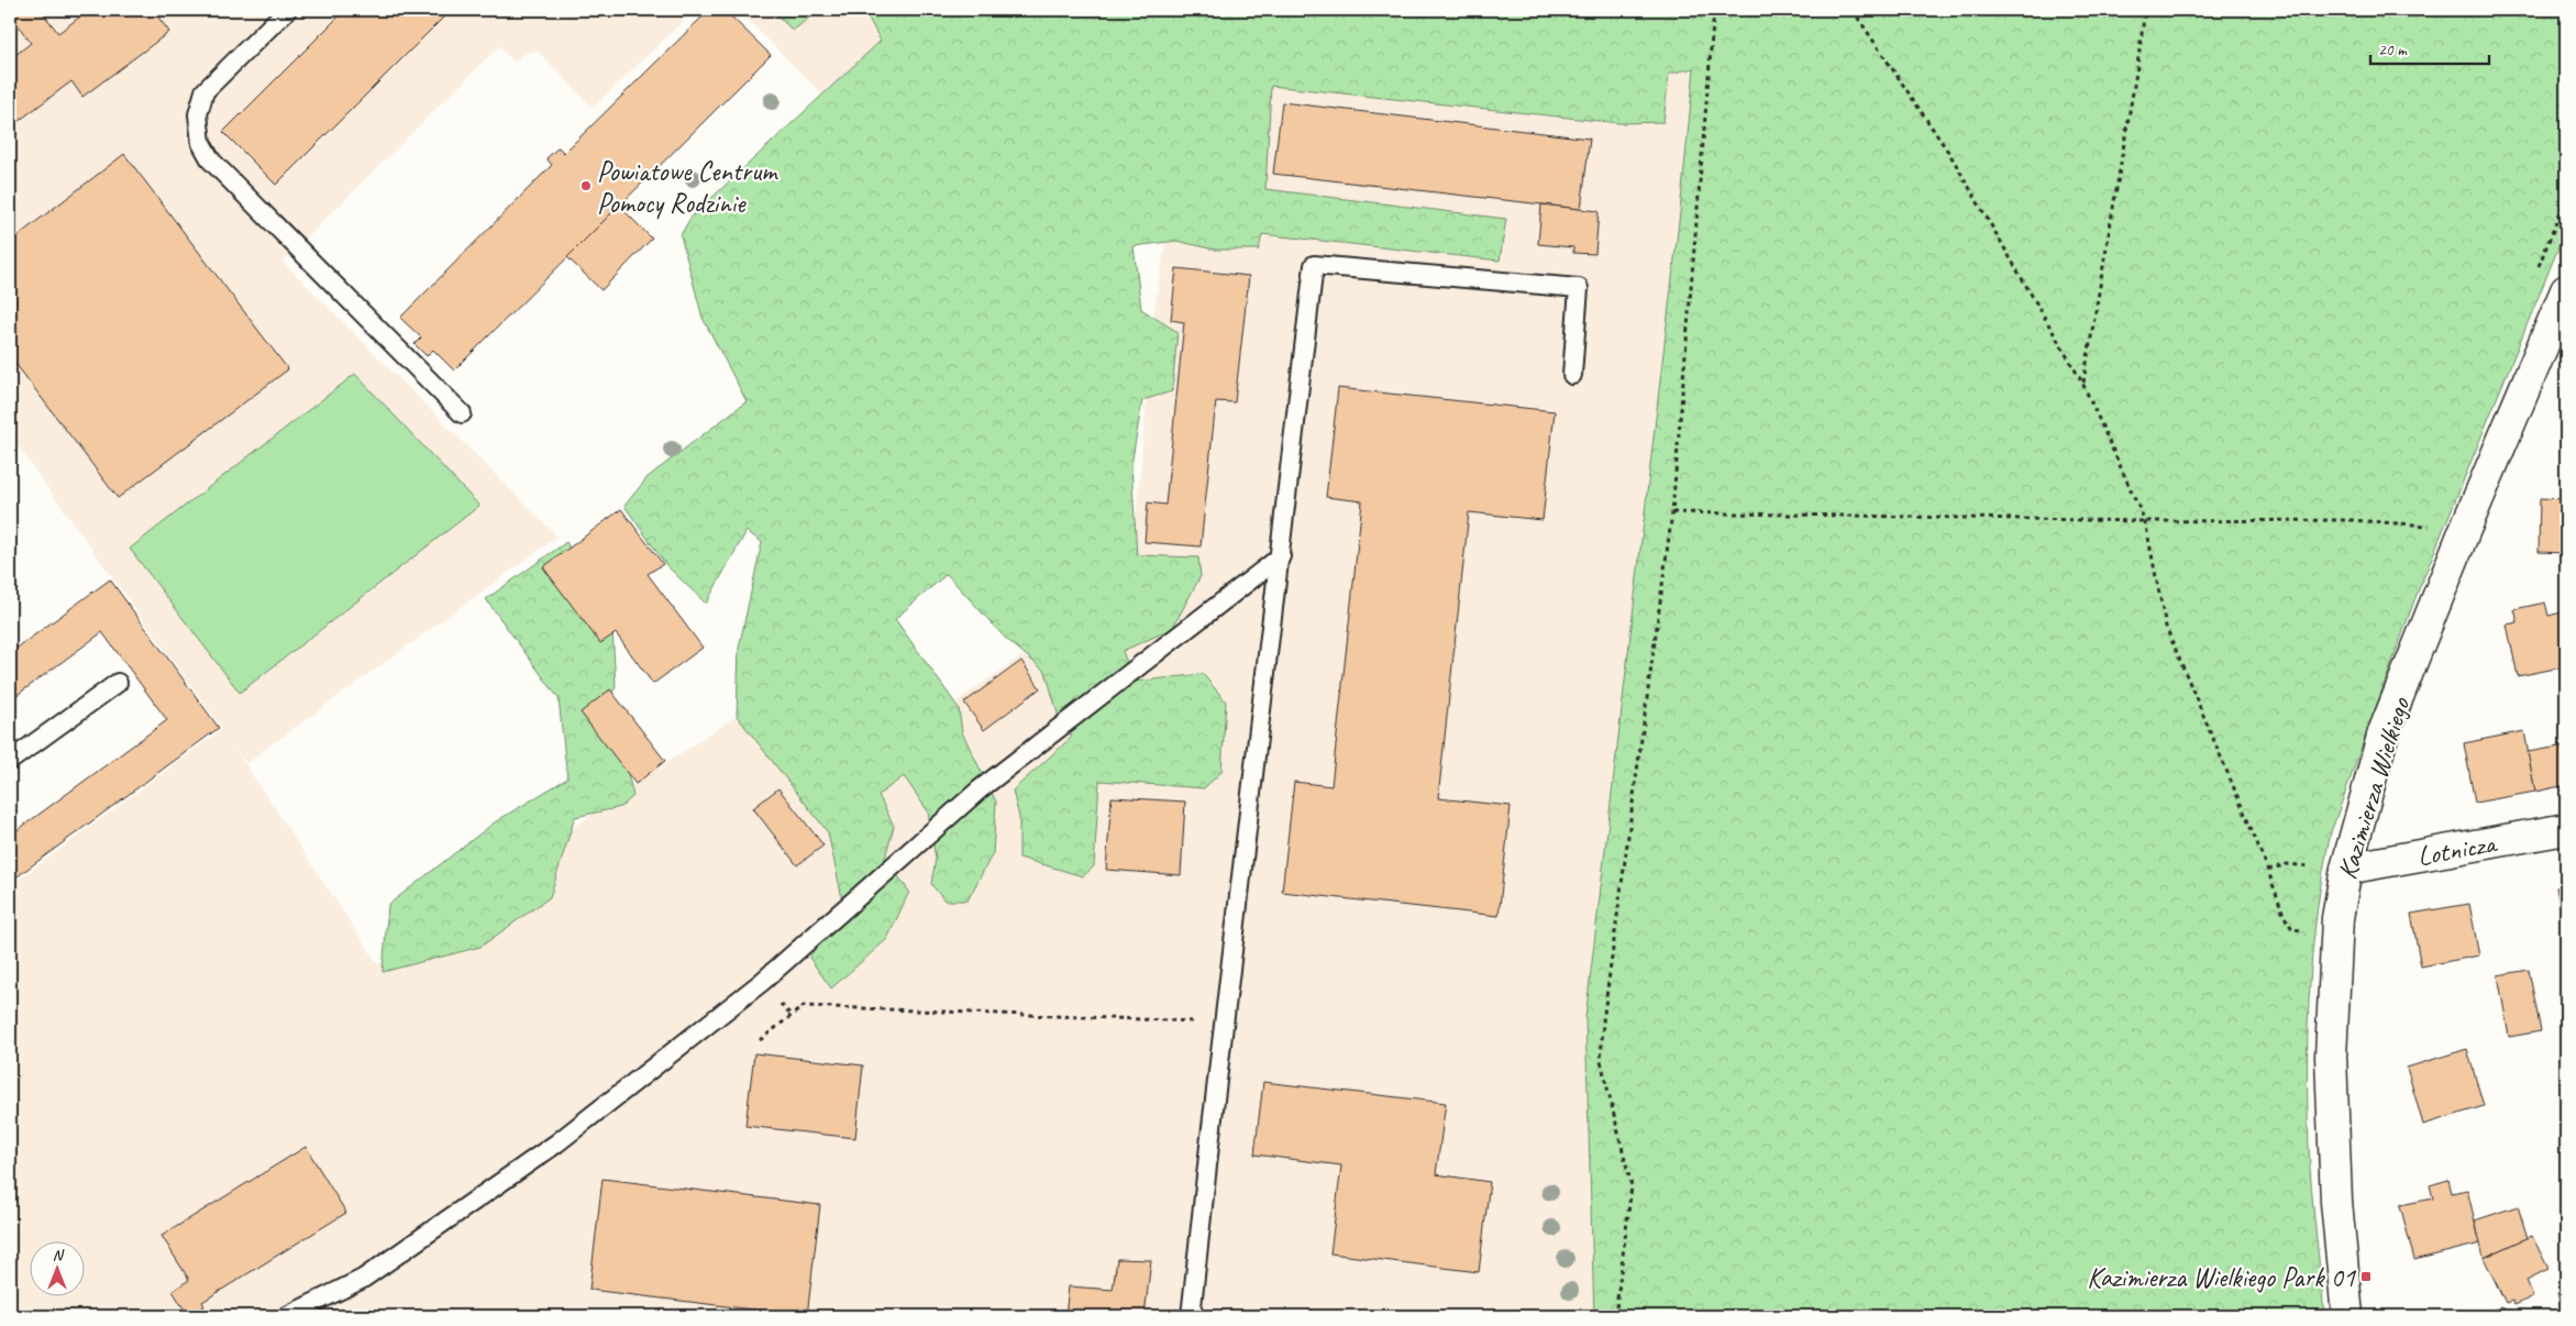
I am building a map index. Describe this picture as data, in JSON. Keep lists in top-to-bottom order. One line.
{"streets":{"street":["Kazimierza Wielkiego","Lotnicza"]},"crossings":[["Kazimierza Wielkiego","Lotnicza"]],"places":{"other":["Powiatowe Centrum Pomocy Rodzinie"],"transit":["Kazimierza Wielkiego Park 01"]},"scale_bar":"20 m","north":"top"}
